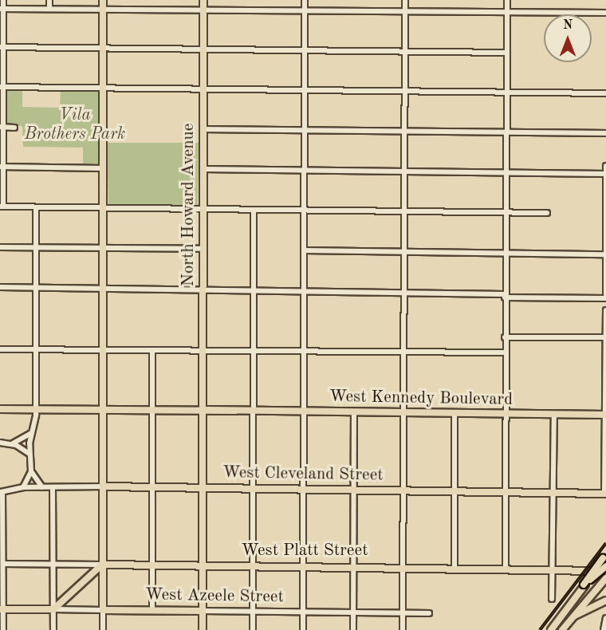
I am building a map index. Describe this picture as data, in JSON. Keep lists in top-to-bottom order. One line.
{"streets":{"main road":["North Howard Avenue","West Kennedy Boulevard","West Cleveland Street","West Platt Street","West Azeele Street"]},"crossings":[["North Howard Avenue","West Kennedy Boulevard"],["North Howard Avenue","West Cleveland Street"],["North Howard Avenue","West Platt Street"],["North Howard Avenue","West Azeele Street"]],"parks":["Vila Brothers Park"],"north":"top"}
